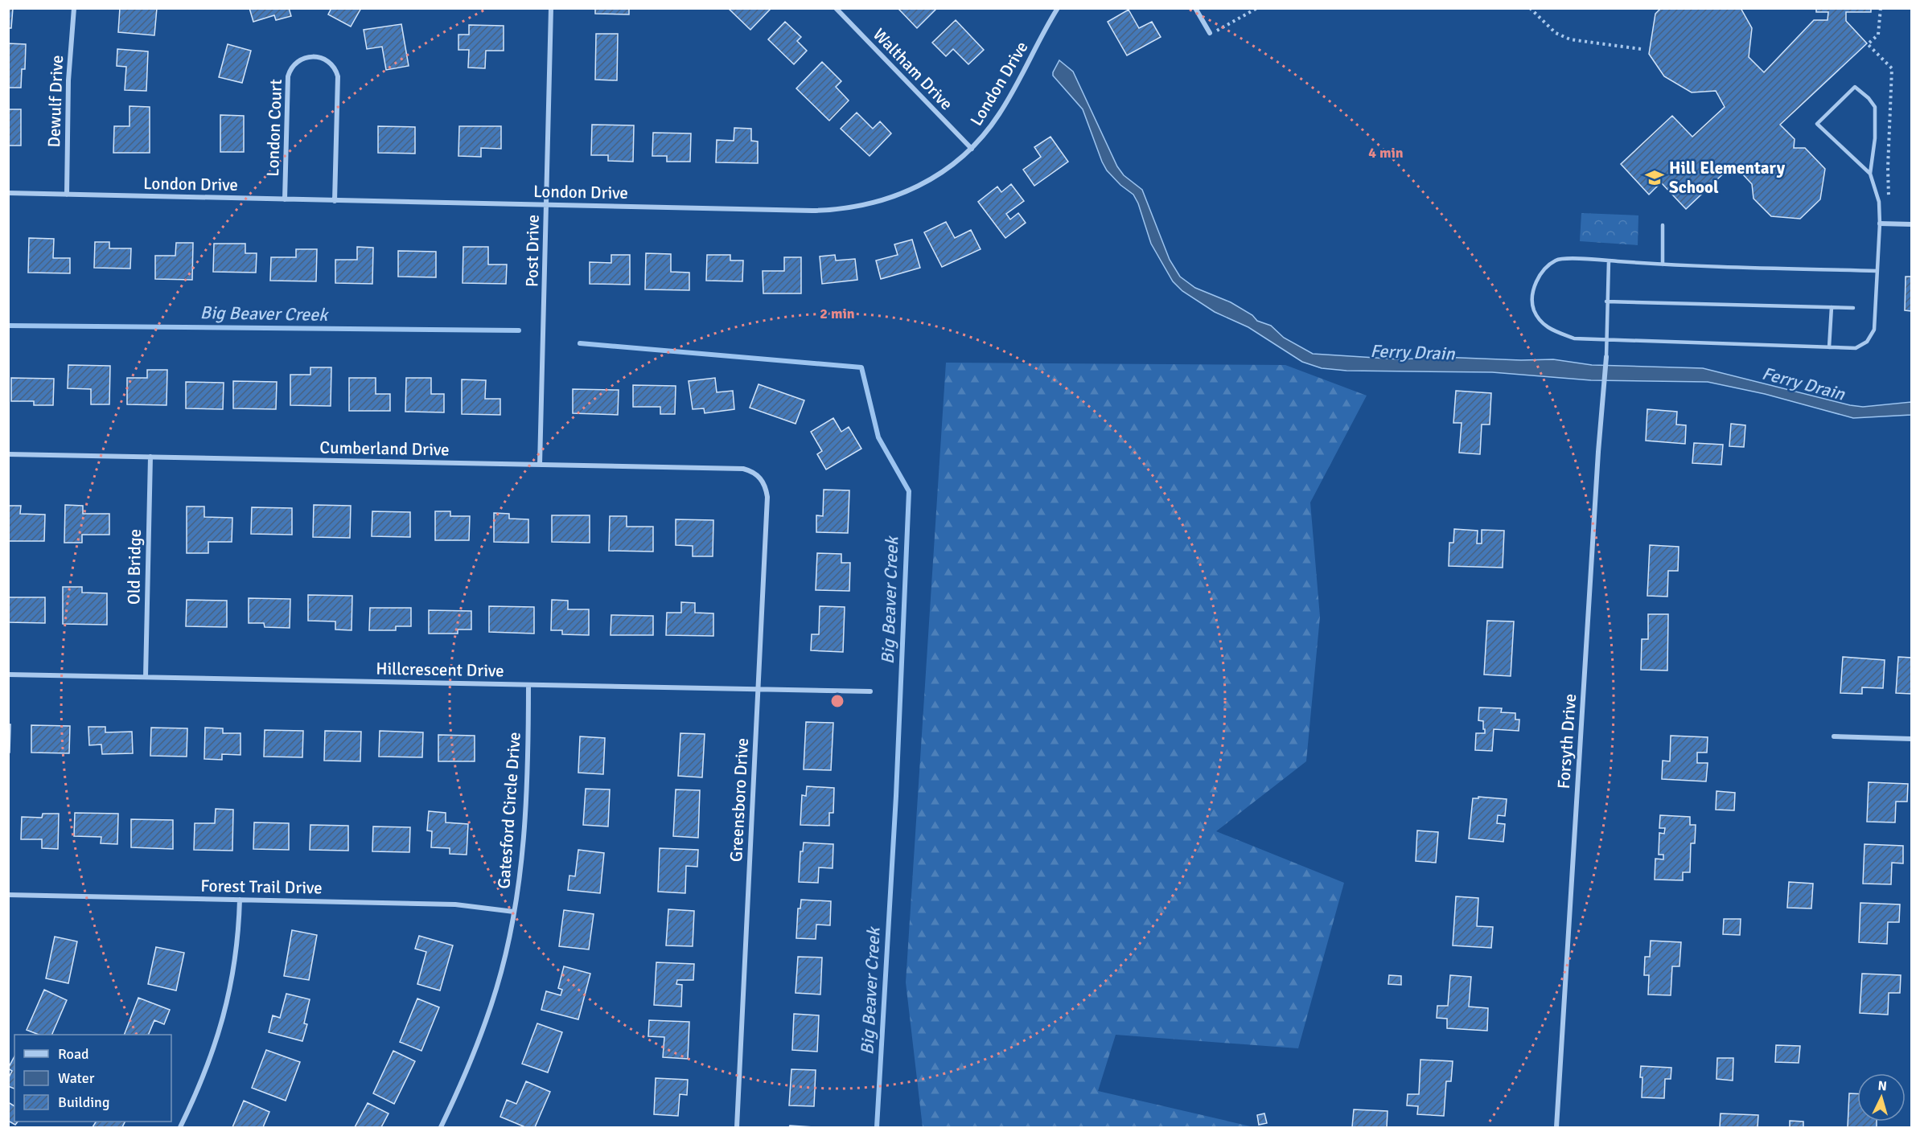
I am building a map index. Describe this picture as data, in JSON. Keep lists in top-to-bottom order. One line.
{"streets":{"street":["Waltham Drive","London Drive","Dewulf Drive","London Court","Post Drive","Cumberland Drive","Old Bridge","Hillcrescent Drive","Forsyth Drive","Greensboro Drive","Gatesford Circle Drive","Forest Trail Drive"]},"crossings":[["Waltham Drive","London Drive"],["London Drive","Dewulf Drive"],["London Drive","London Court"],["London Drive","Post Drive"],["Post Drive","Cumberland Drive"],["Cumberland Drive","Old Bridge"],["Cumberland Drive","Greensboro Drive"],["Old Bridge","Hillcrescent Drive"],["Hillcrescent Drive","Greensboro Drive"],["Hillcrescent Drive","Gatesford Circle Drive"],["Gatesford Circle Drive","Forest Trail Drive"]],"water":["Big Beaver Creek","Ferry Drain"],"places":{"school or university":["Hill Elementary School"]},"legend":["Road","Water","Building"],"north":"top","rings":["4 min","2 min"]}
